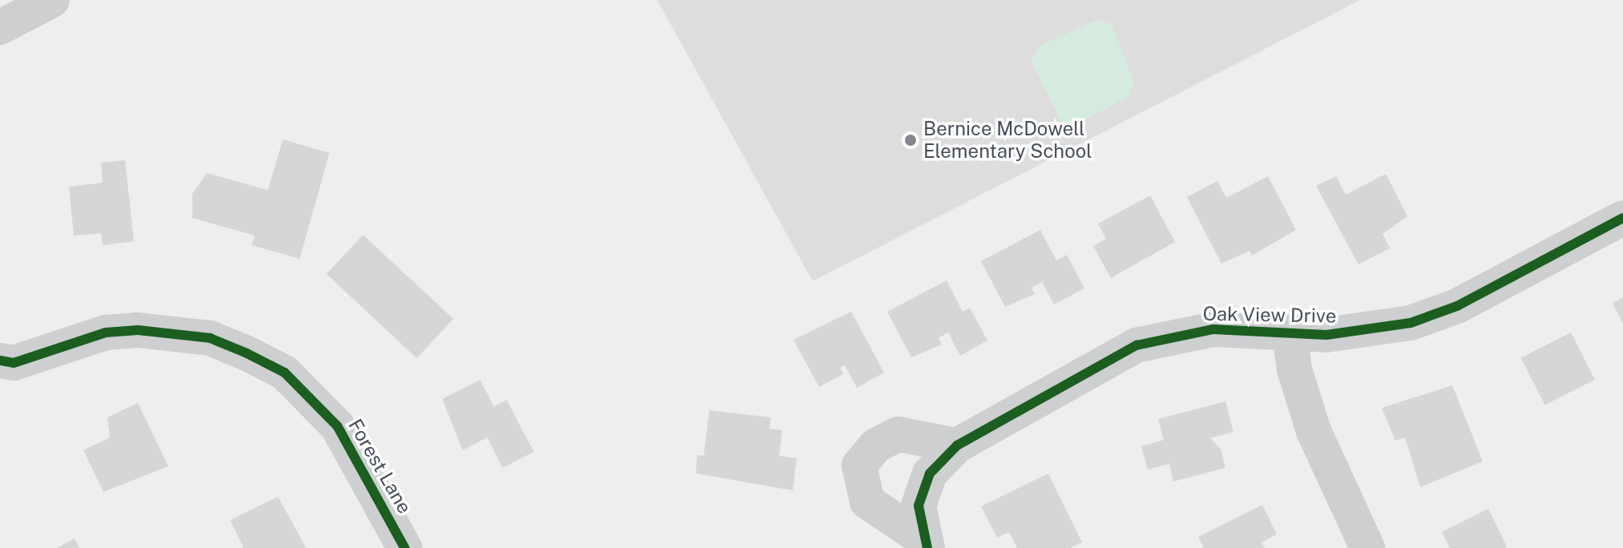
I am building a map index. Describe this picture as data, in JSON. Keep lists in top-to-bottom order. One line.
{"streets":{"street":["Oak View Drive","Forest Lane"]},"places":["Bernice McDowell Elementary School"]}
